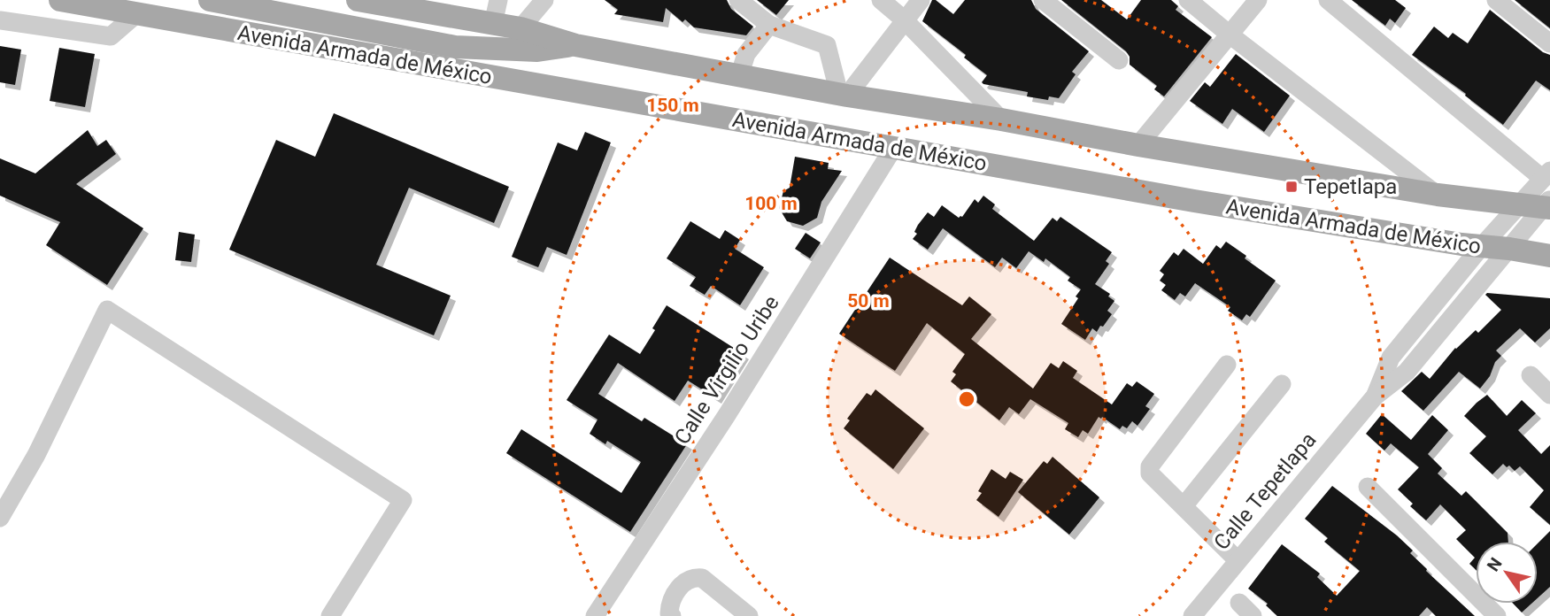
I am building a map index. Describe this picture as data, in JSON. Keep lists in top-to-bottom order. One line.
{"streets":{"main road":["Avenida Armada de México"],"street":["Calle Virgilio Uribe","Calle Tepetlapa"]},"crossings":[["Avenida Armada de México","Calle Virgilio Uribe"],["Avenida Armada de México","Calle Tepetlapa"]],"places":{"transit":["Tepetlapa"]},"north":"top left","rings":["150 m","100 m","50 m"]}
